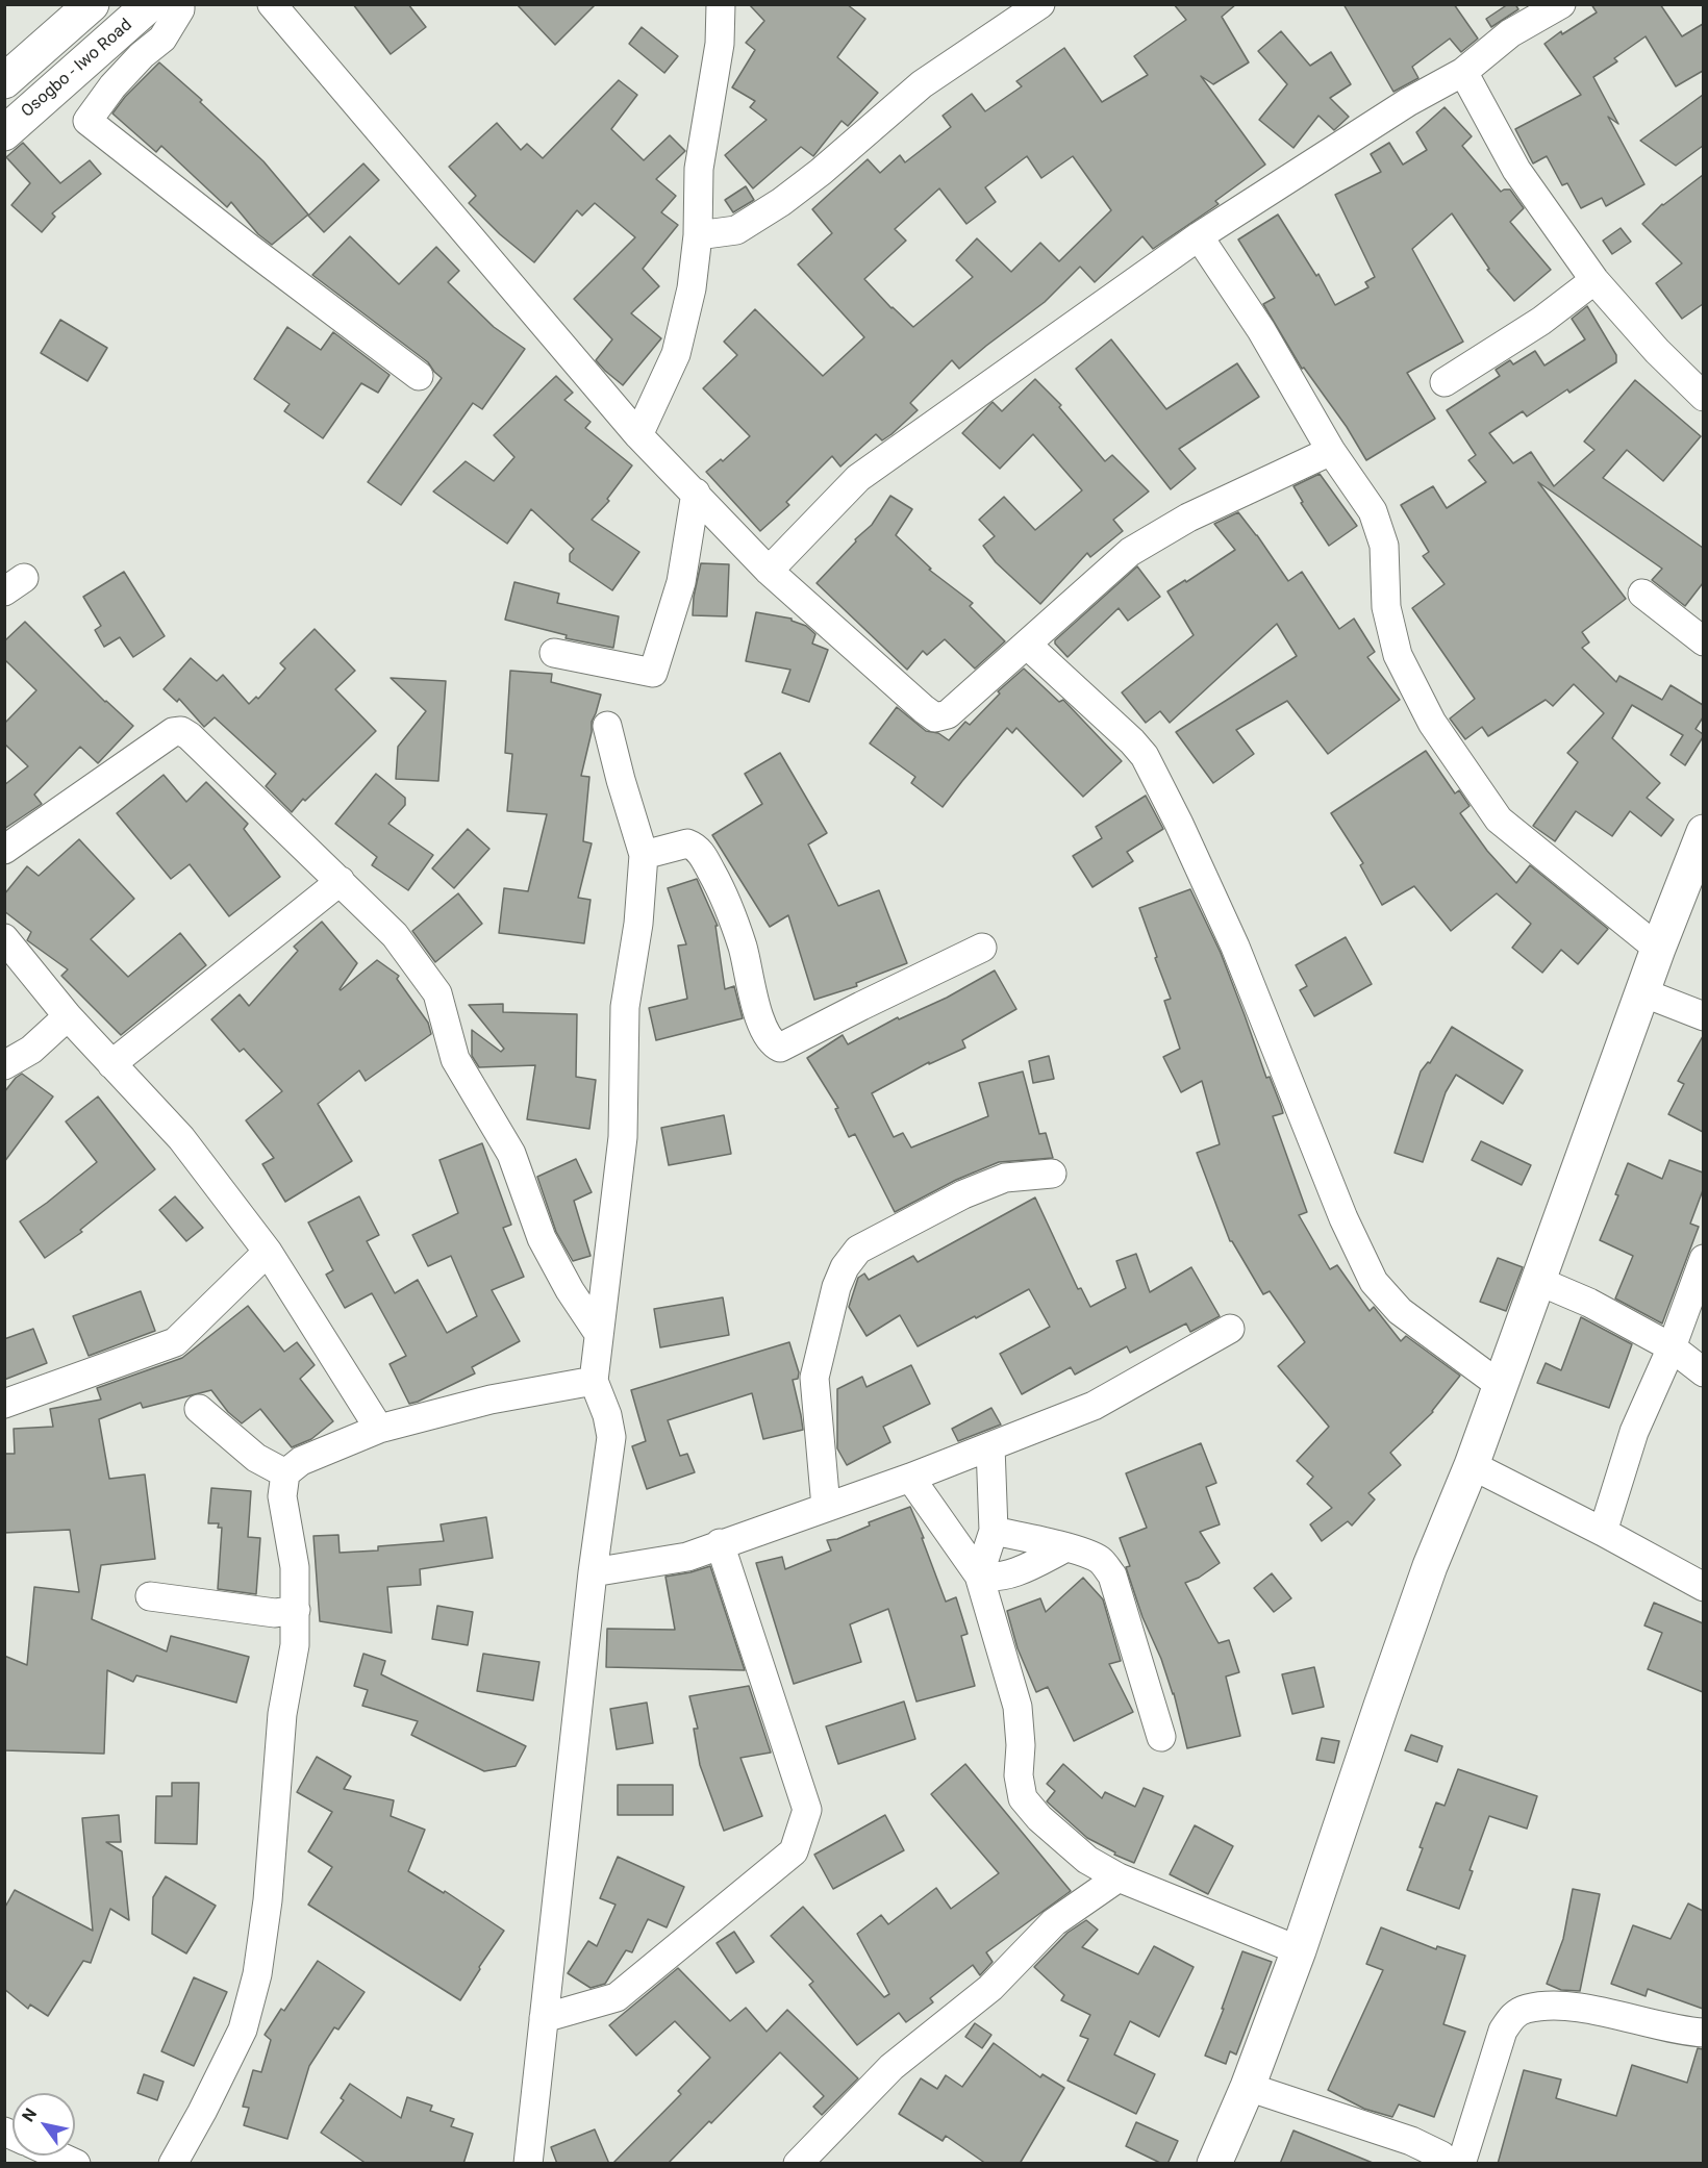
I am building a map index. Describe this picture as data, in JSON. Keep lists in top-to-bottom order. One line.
{"streets":{"main road":["Osogbo - Iwo Road"]},"north":"top left"}
